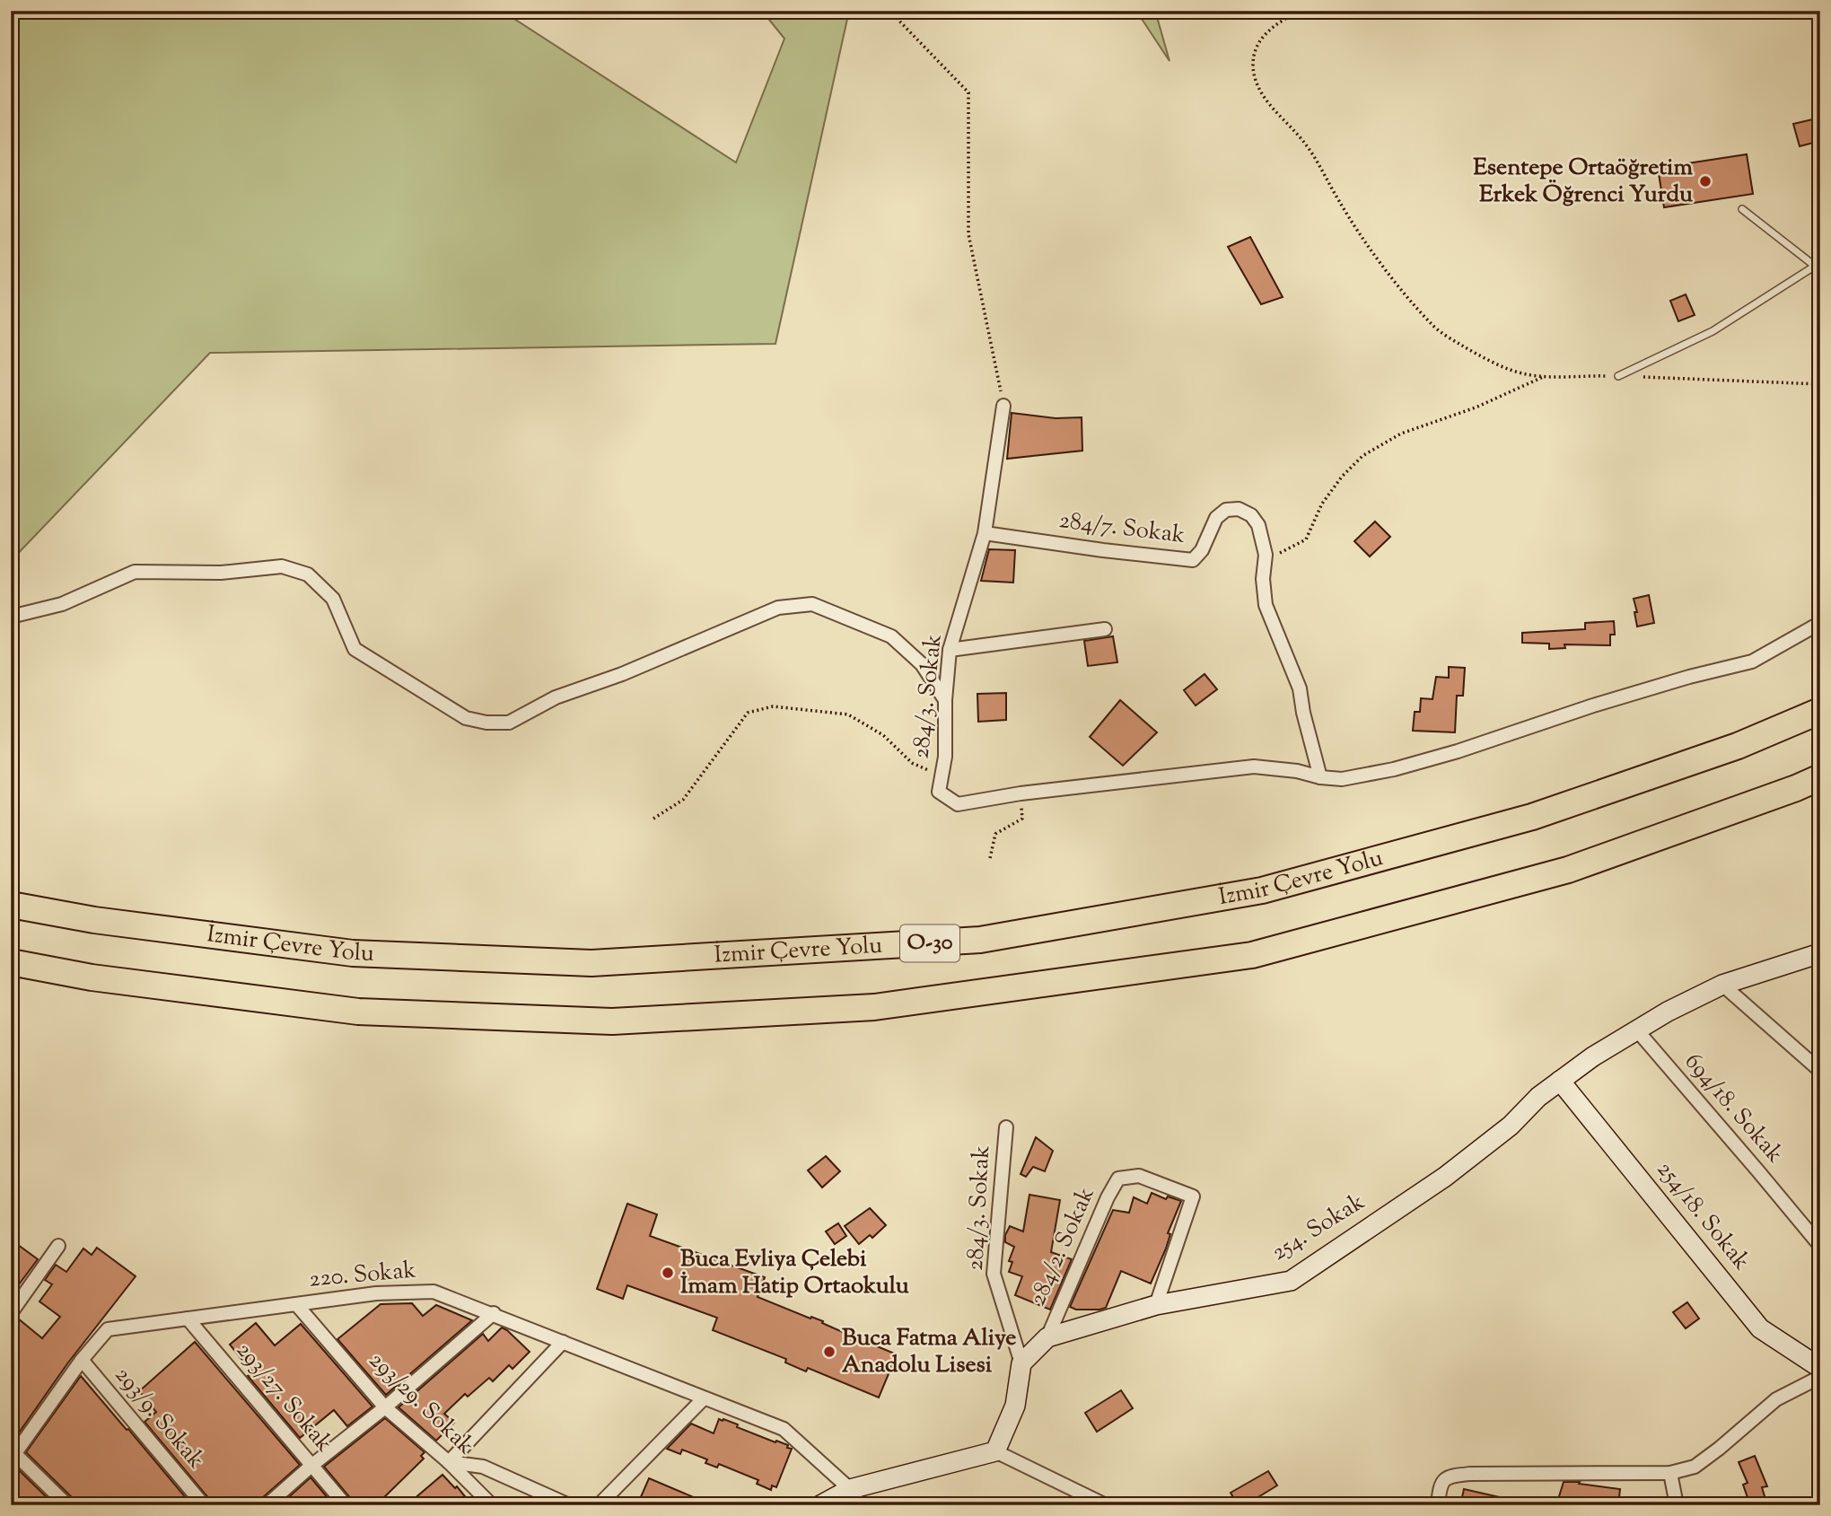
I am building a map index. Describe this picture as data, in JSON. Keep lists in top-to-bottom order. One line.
{"streets":{"highway":["İzmir Çevre Yolu","O-30"],"street":["284/7. Sokak","284/3. Sokak","694/18. Sokak","254/18. Sokak","254. Sokak","284/2. Sokak","220. Sokak","293/27. Sokak","293/29. Sokak","293/9. Sokak"]},"crossings":[["284/7. Sokak","284/3. Sokak"],["284/3. Sokak","254. Sokak"],["694/18. Sokak","254. Sokak"],["254/18. Sokak","254. Sokak"],["254. Sokak","284/2. Sokak"],["220. Sokak","293/27. Sokak"],["220. Sokak","293/29. Sokak"],["220. Sokak","293/9. Sokak"]],"places":["Esentepe Ortaöğretim Erkek Öğrenci Yurdu","Buca Evliya Çelebi İmam Hatip Ortaokulu","Buca Fatma Aliye Anadolu Lisesi"]}
